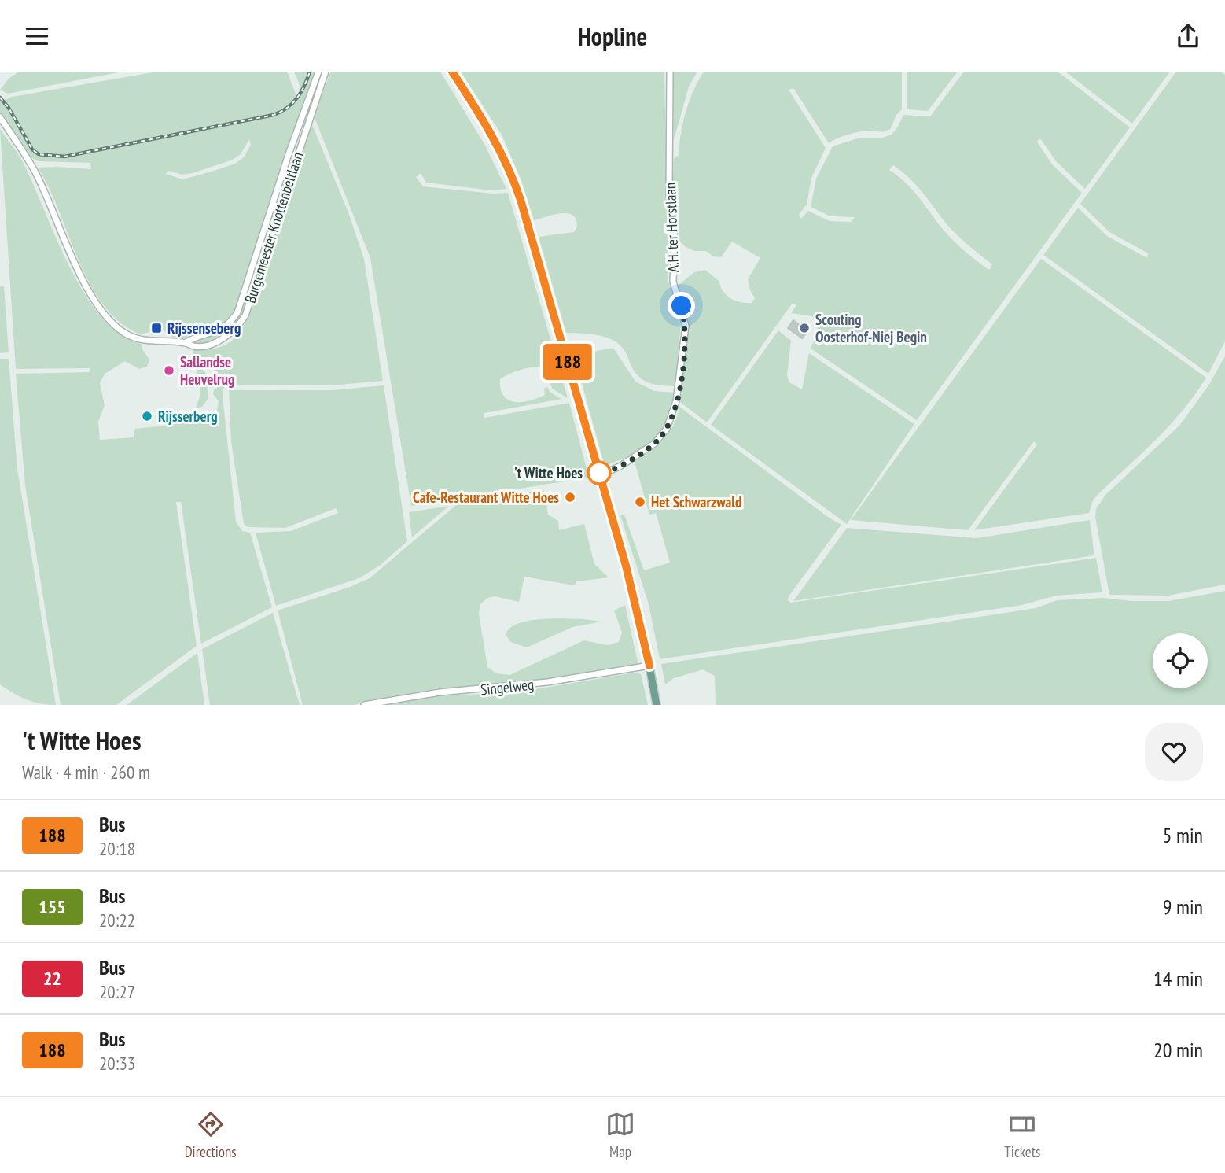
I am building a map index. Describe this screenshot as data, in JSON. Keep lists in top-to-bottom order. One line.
{"streets":{"street":["Burgemeester Knottenbeltlaan","A.H. ter Horstlaan","Singelweg"]},"places":{"transit":["Rijssenseberg"],"other":["Scouting Oosterhof-Niej Begin","Sallandse Heuvelrug","Rijsserberg","'t Witte Hoes","Cafe-Restaurant Witte Hoes","Het Schwarzwald"]},"lines":["bus line 188"],"page":{"header":"Hopline","on_map":"188","heading":["'t Witte Hoes","Walk · 4 min · 260 m"],"list":[{"mark":"188","name":"Bus","note":"20:18","value":"5 min"},{"mark":"155","name":"Bus","note":"20:22","value":"9 min"},{"mark":"22","name":"Bus","note":"20:27","value":"14 min"},{"mark":"188","name":"Bus","note":"20:33","value":"20 min"}],"tabs":["Directions","Map","Tickets"]}}
